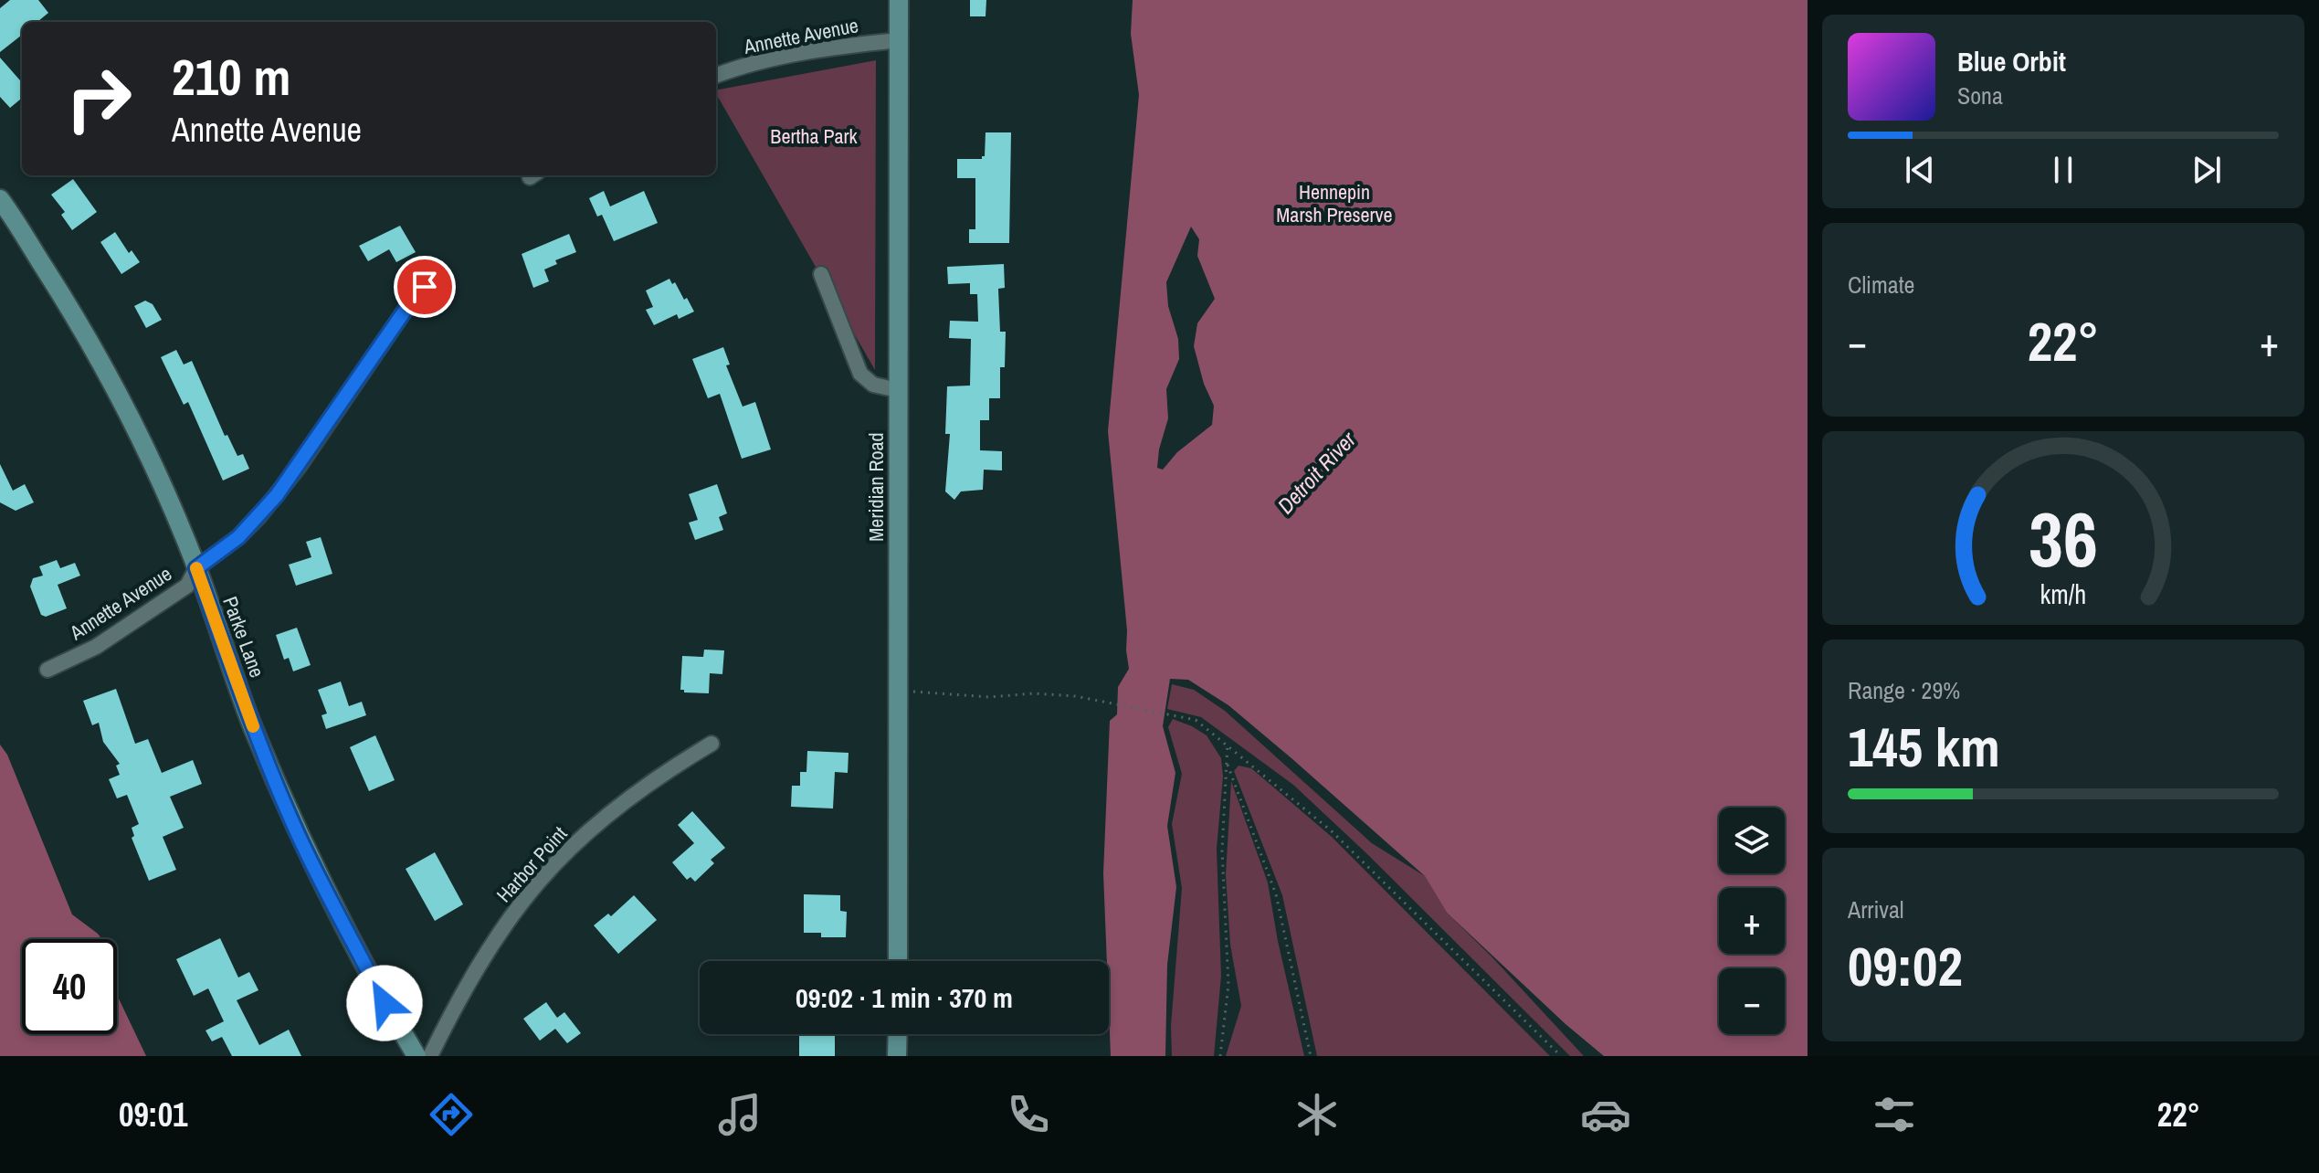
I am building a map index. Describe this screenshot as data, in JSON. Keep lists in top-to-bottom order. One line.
{"streets":{"street":["Annette Avenue","Meridian Road","Parke Lane","Harbor Point"]},"crossings":[["Annette Avenue","Meridian Road"],["Annette Avenue","Parke Lane"]],"water":["Detroit River"],"parks":["Bertha Park","Hennepin Marsh Preserve"],"page":{"turn":["210 m","Annette Avenue"],"song":["Blue Orbit","Sona"],"tile":["Climate",["Range · 29%","145 km"],["Arrival","09:02"]],"heat":["−","22°","+"],"map_buttons":["+","−"],"limit":"40","trip":"09:02 · 1 min · 370 m","tabs":["09:01","22°"],"gauge":["36","km/h"]}}
